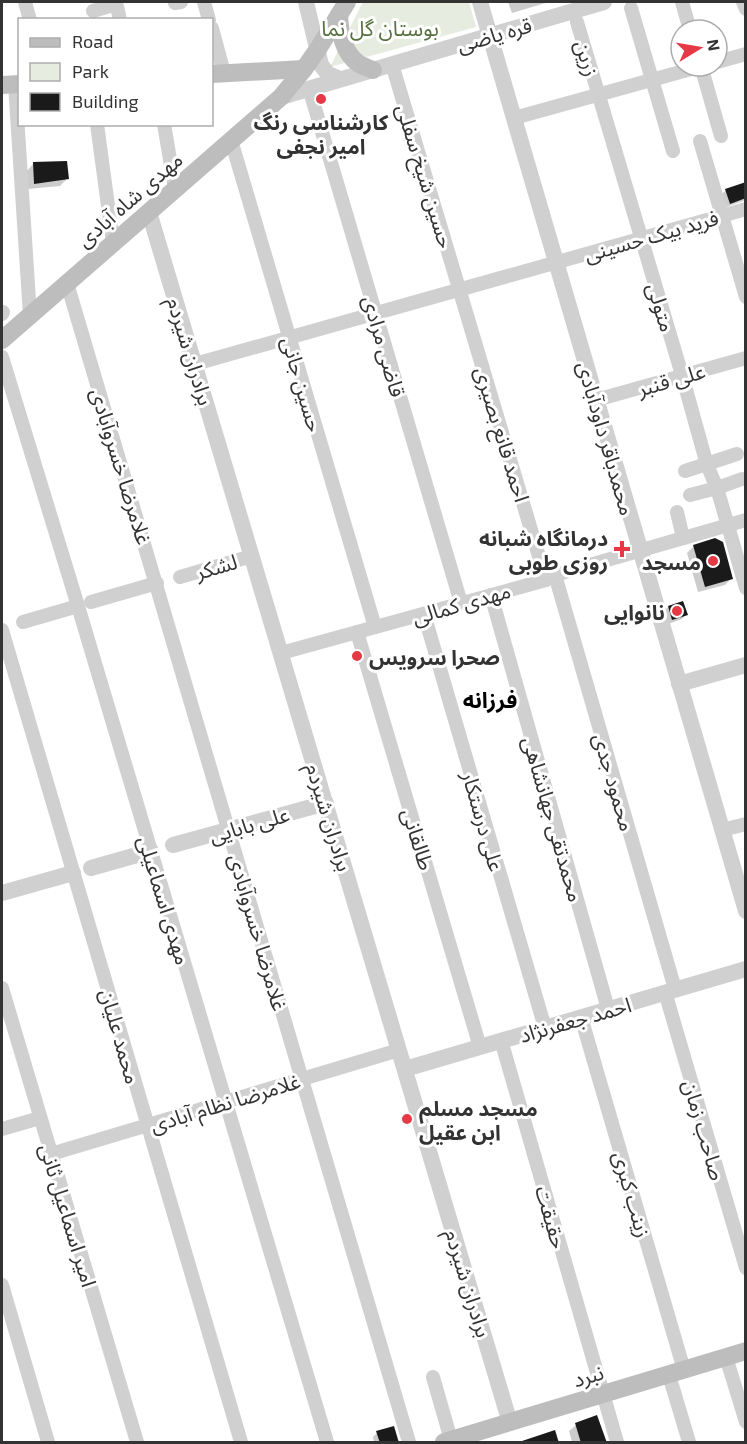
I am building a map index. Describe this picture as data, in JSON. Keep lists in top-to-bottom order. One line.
{"streets":{"main road":["مهدی شاه آبادی","نبرد"],"street":["قره یاضی","زرین","حسین شیخ سفلی","فرید بیک حسینی","متولی","قاضی مرادی","برادران شیردم","علی قنبر","حسین جانی","احمد قانع بصیری","محمدباقر داودآبادی","غلامرضا خسروآبادی","لشكر","مهدی کمالی","محمود جدی","محمدتقی جهانشاهی","علی درستکار","علی بابایی","طالقانی","مهدی اسماعیلی","احمد جعفرنژاد","محمد علیان","غلامرضا نظام آبادی","صاحب زمان","زینب کبری","امیر اسماعیل ثانی","حقیقت"]},"crossings":[["قره یاضی","حسین شیخ سفلی"],["قره یاضی","مهدی شاه آبادی"],["قره یاضی","قاضی مرادی"],["قره یاضی","محمدباقر داودآبادی"],["زرین","فرید بیک حسینی"],["زرین","متولی"],["حسین شیخ سفلی","فرید بیک حسینی"],["حسین شیخ سفلی","احمد قانع بصیری"],["مهدی شاه آبادی","برادران شیردم"],["مهدی شاه آبادی","حسین جانی"],["مهدی شاه آبادی","غلامرضا خسروآبادی"],["فرید بیک حسینی","متولی"],["فرید بیک حسینی","قاضی مرادی"],["فرید بیک حسینی","برادران شیردم"],["فرید بیک حسینی","حسین جانی"],["فرید بیک حسینی","احمد قانع بصیری"],["فرید بیک حسینی","محمدباقر داودآبادی"],["متولی","علی قنبر"],["متولی","مهدی کمالی"],["قاضی مرادی","مهدی کمالی"],["برادران شیردم","لشكر"],["برادران شیردم","مهدی کمالی"],["برادران شیردم","علی بابایی"],["برادران شیردم","احمد جعفرنژاد"],["برادران شیردم","غلامرضا نظام آبادی"],["برادران شیردم","نبرد"],["علی قنبر","محمدباقر داودآبادی"],["حسین جانی","مهدی کمالی"],["احمد قانع بصیری","مهدی کمالی"],["احمد قانع بصیری","محمود جدی"],["محمدباقر داودآبادی","مهدی کمالی"],["غلامرضا خسروآبادی","علی بابایی"],["غلامرضا خسروآبادی","غلامرضا نظام آبادی"],["مهدی کمالی","محمود جدی"],["مهدی کمالی","محمدتقی جهانشاهی"],["مهدی کمالی","علی درستکار"],["مهدی کمالی","طالقانی"],["محمود جدی","احمد جعفرنژاد"],["محمود جدی","صاحب زمان"],["محمدتقی جهانشاهی","احمد جعفرنژاد"],["علی درستکار","احمد جعفرنژاد"],["طالقانی","احمد جعفرنژاد"],["مهدی اسماعیلی","غلامرضا نظام آبادی"],["احمد جعفرنژاد","صاحب زمان"],["احمد جعفرنژاد","زینب کبری"],["احمد جعفرنژاد","حقیقت"],["محمد علیان","غلامرضا نظام آبادی"],["غلامرضا نظام آبادی","امیر اسماعیل ثانی"],["زینب کبری","نبرد"],["حقیقت","نبرد"]],"districts":["فرزانه"],"parks":["بوستان گل نما"],"places":{"other":["کارشناسی رنگ امیر نجفی","مسجد","نانوایی","صحرا سرویس","مسجد مسلم ابن عقیل"],"health":["درمانگاه شبانه روزی طوبی"]},"legend":["Road","Park","Building"],"north":"right"}
